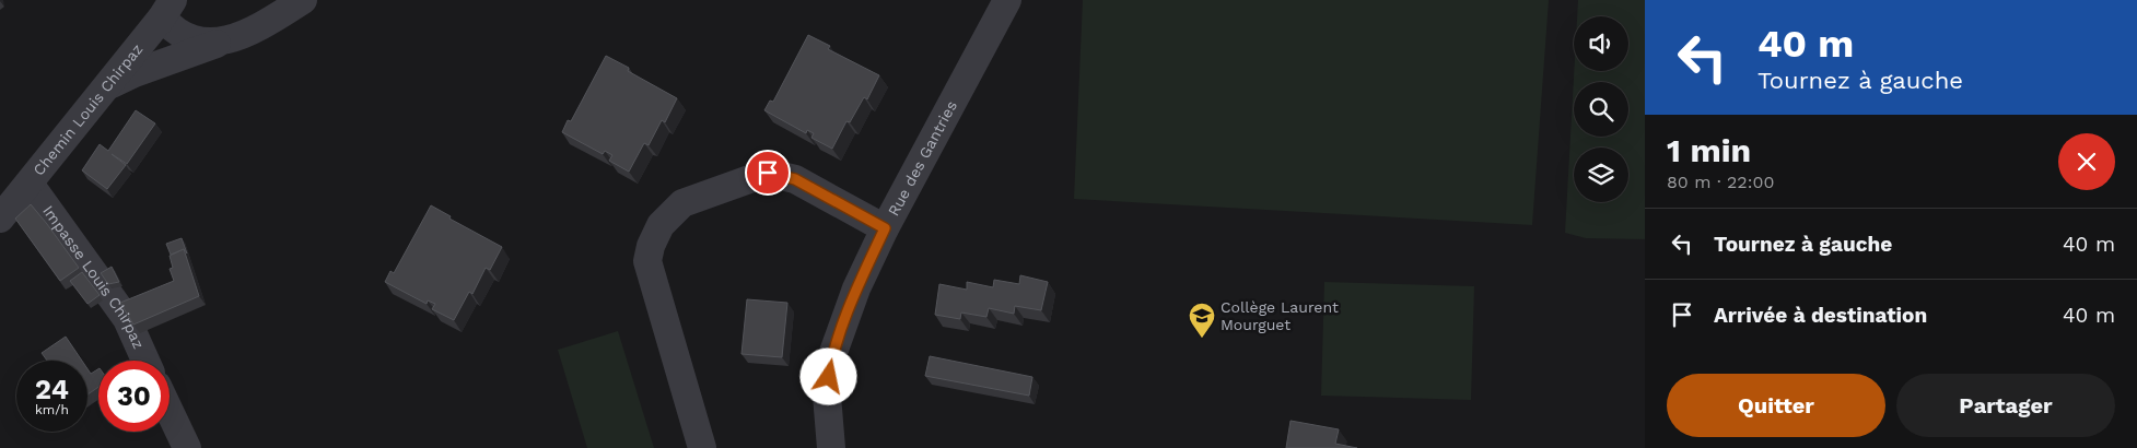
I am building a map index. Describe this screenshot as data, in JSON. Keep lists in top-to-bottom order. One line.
{"streets":{"street":["Chemin Louis Chirpaz","Rue des Gantries","Impasse Louis Chirpaz"]},"crossings":[["Chemin Louis Chirpaz","Impasse Louis Chirpaz"]],"places":{"school or university":["Collège Laurent Mourguet"]},"page":{"turn":["40 m","Tournez à gauche"],"heading":["1 min","80 m · 22:00"],"list":[{"name":"Tournez à gauche","value":"40 m"},{"name":"Arrivée à destination","value":"40 m"}],"speed":"24 km/h","limit":"30","buttons":["Quitter","Partager"]}}
